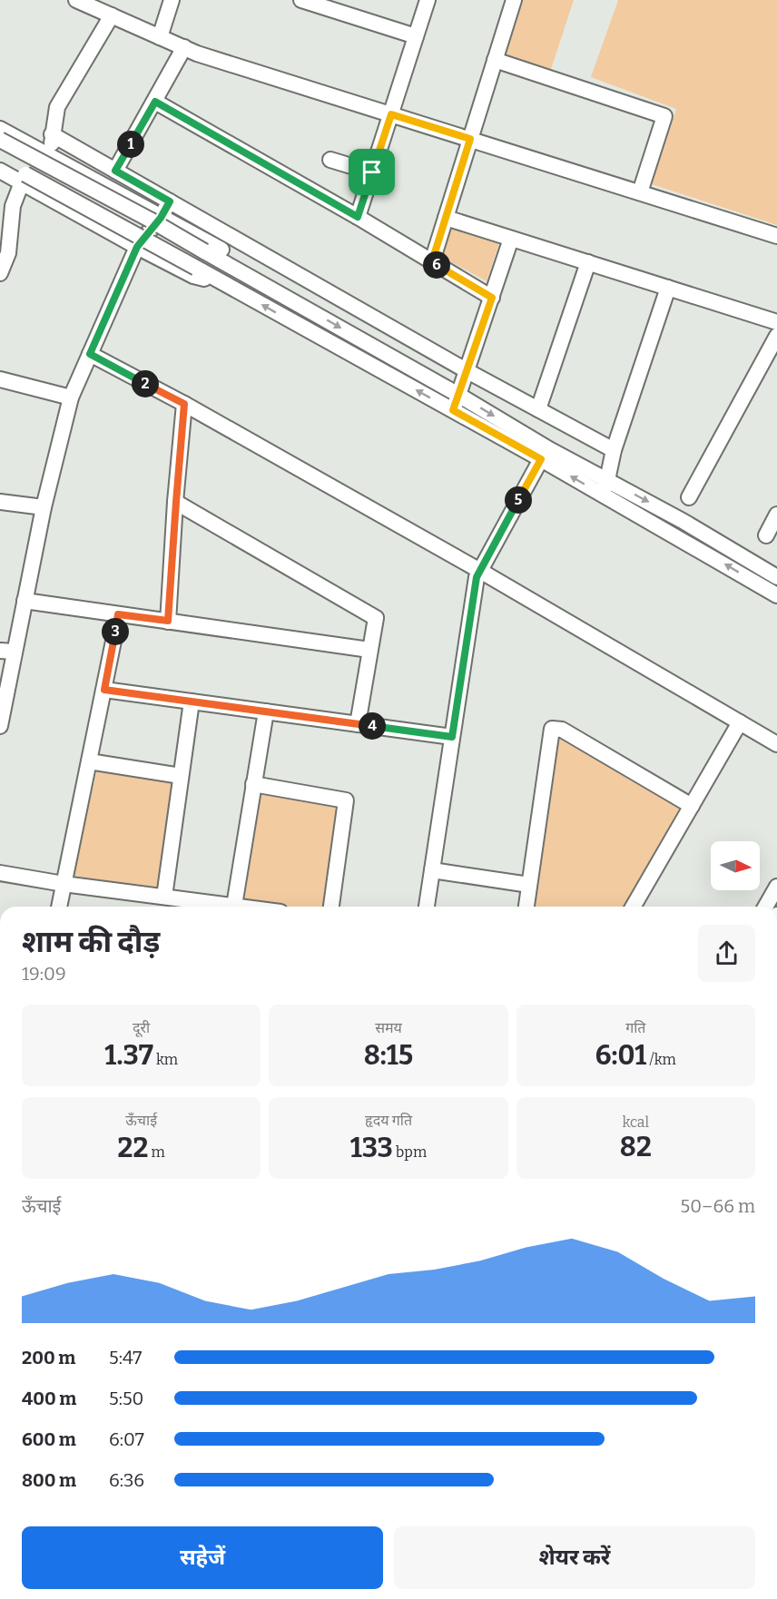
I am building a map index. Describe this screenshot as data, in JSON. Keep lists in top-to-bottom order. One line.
{"north":"right","page":{"pins":["1","6","2","5","3","4"],"heading":["शाम की दौड़","19:09"],"stats":[["दूरी","1.37 km"],["समय","8:15"],["गति","6:01 /km"],["ऊँचाई","22 m"],["हृदय गति","133 bpm"],["kcal","82"]],"chart":["ऊँचाई","50–66 m"],"list":[{"name":"200 m","note":"5:47"},{"name":"400 m","note":"5:50"},{"name":"600 m","note":"6:07"},{"name":"800 m","note":"6:36"}],"buttons":["सहेजें","शेयर करें"]}}
